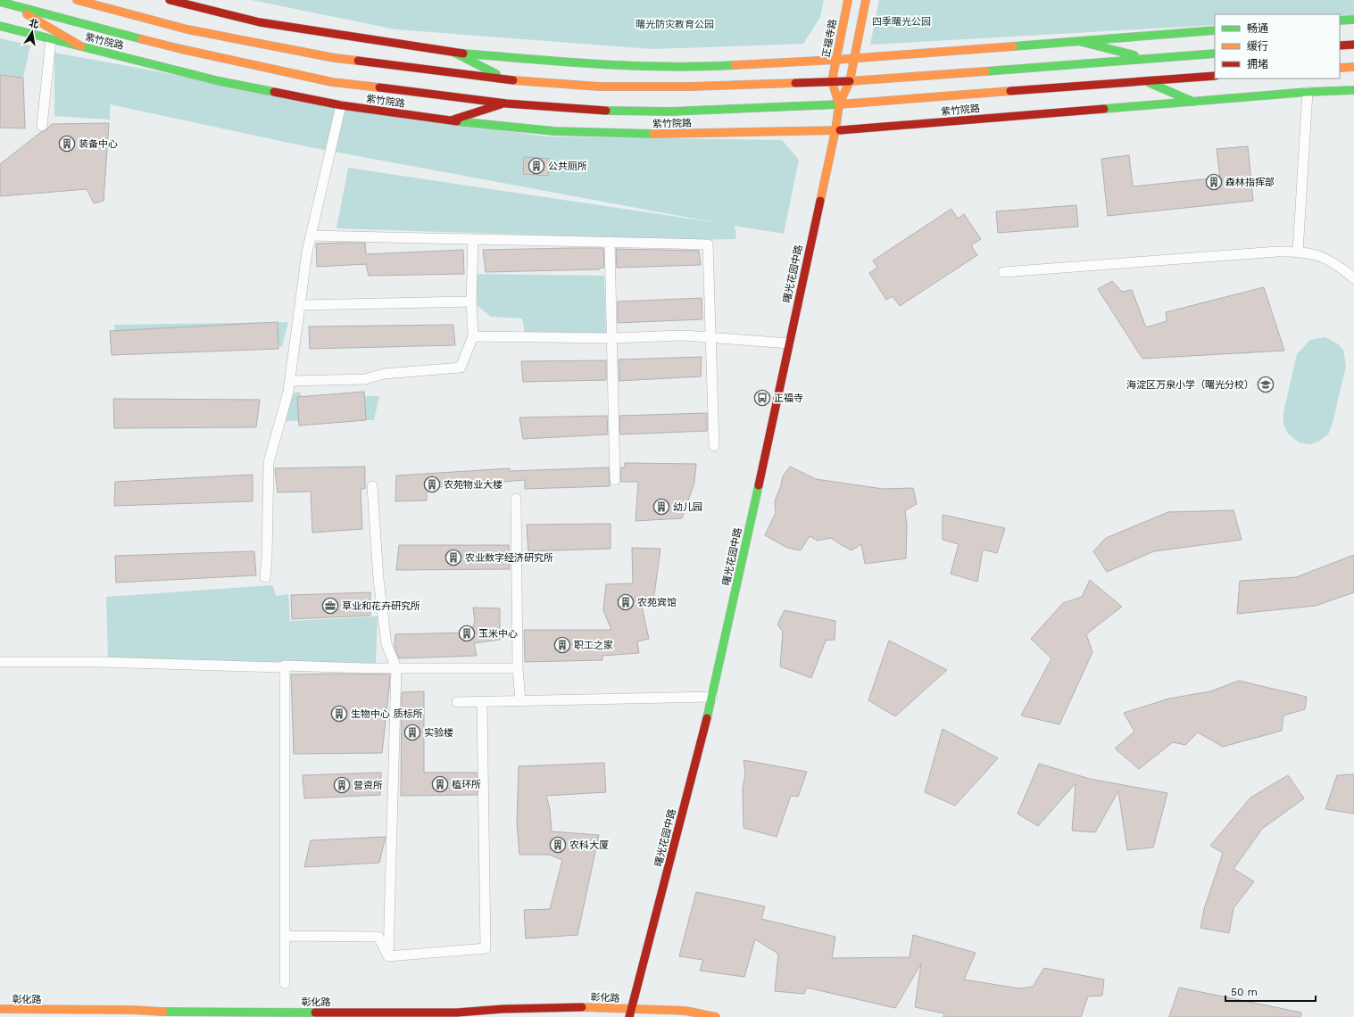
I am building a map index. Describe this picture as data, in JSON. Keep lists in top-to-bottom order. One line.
{"streets":{"main road":["正福寺路","紫竹院路","曙光花园中路","彰化路"]},"crossings":[["紫竹院路","曙光花园中路"],["曙光花园中路","彰化路"]],"parks":["四季曙光公园","曙光防灾教育公园"],"places":{"building":["装备中心","公共厕所","森林指挥部","农苑物业大楼","幼儿园","农业数字经济研究所","农苑宾馆","玉米中心","职工之家","生物中心 质标所","实验楼","植环所","营资所","农科大厦"],"school or university":["海淀区万泉小学（曙光分校）"],"bus stop":["正福寺"],"office":["草业和花卉研究所"]},"legend":["畅通","缓行","拥堵"],"scale_bar":"50 m","north":"top"}
